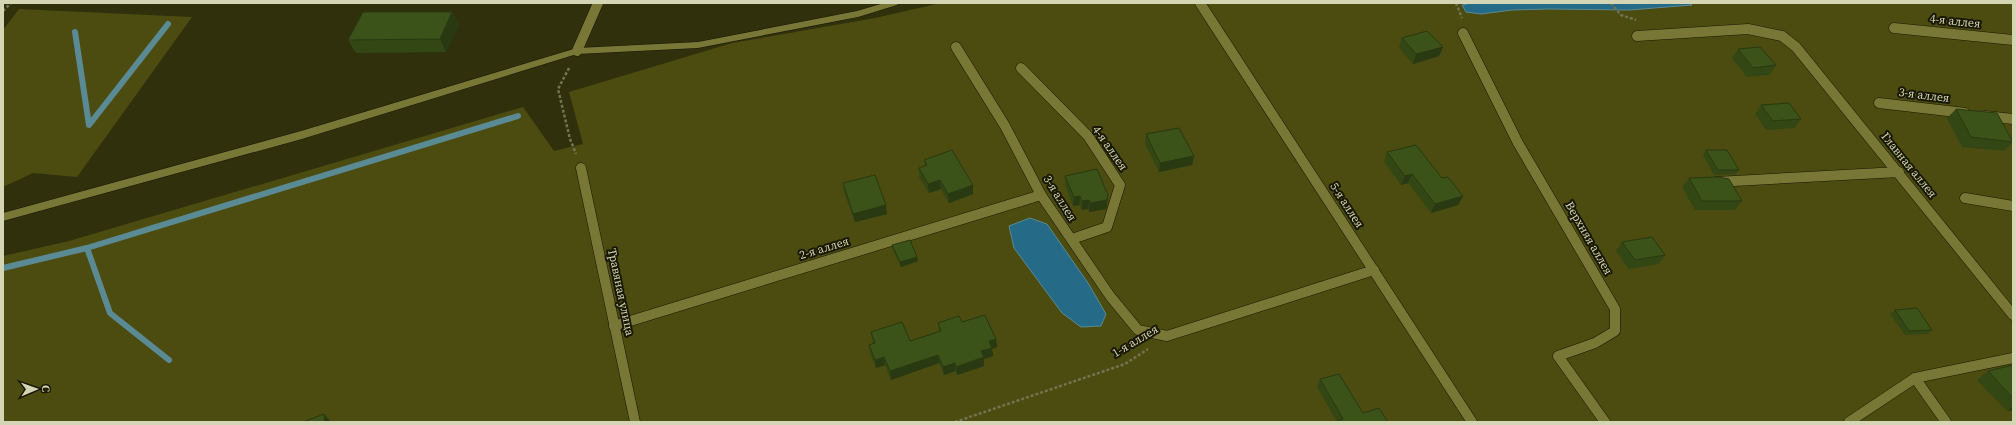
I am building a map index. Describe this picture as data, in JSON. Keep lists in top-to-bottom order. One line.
{"streets":{"lane":["4-я аллея","3-я аллея","Главная аллея","5-я аллея","Верхняя аллея","2-я аллея","Травяная улица","1-я аллея"]},"crossings":[["4-я аллея","3-я аллея"],["3-я аллея","2-я аллея"],["3-я аллея","1-я аллея"],["5-я аллея","1-я аллея"],["2-я аллея","Травяная улица"]],"north":"right"}
